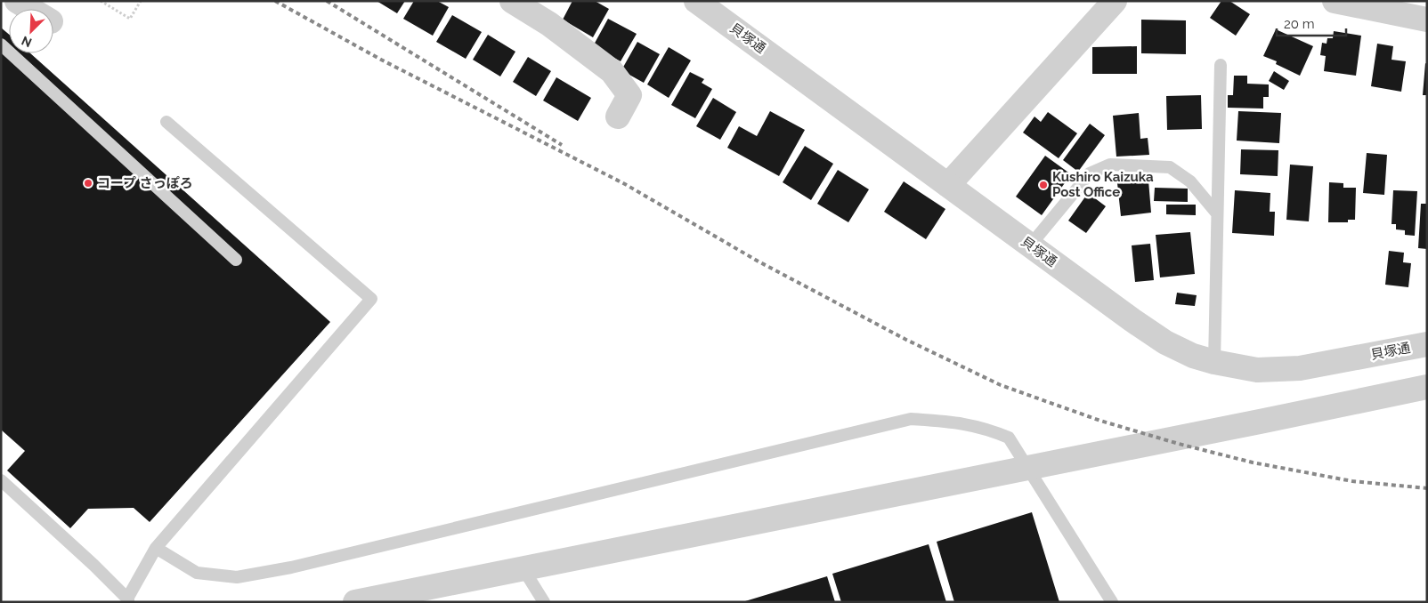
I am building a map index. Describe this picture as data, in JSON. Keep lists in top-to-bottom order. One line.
{"streets":{"street":["貝塚通"]},"places":["コープ さっぽろ","Kushiro Kaizuka Post Office"],"scale_bar":"20 m","north":"bottom left"}
